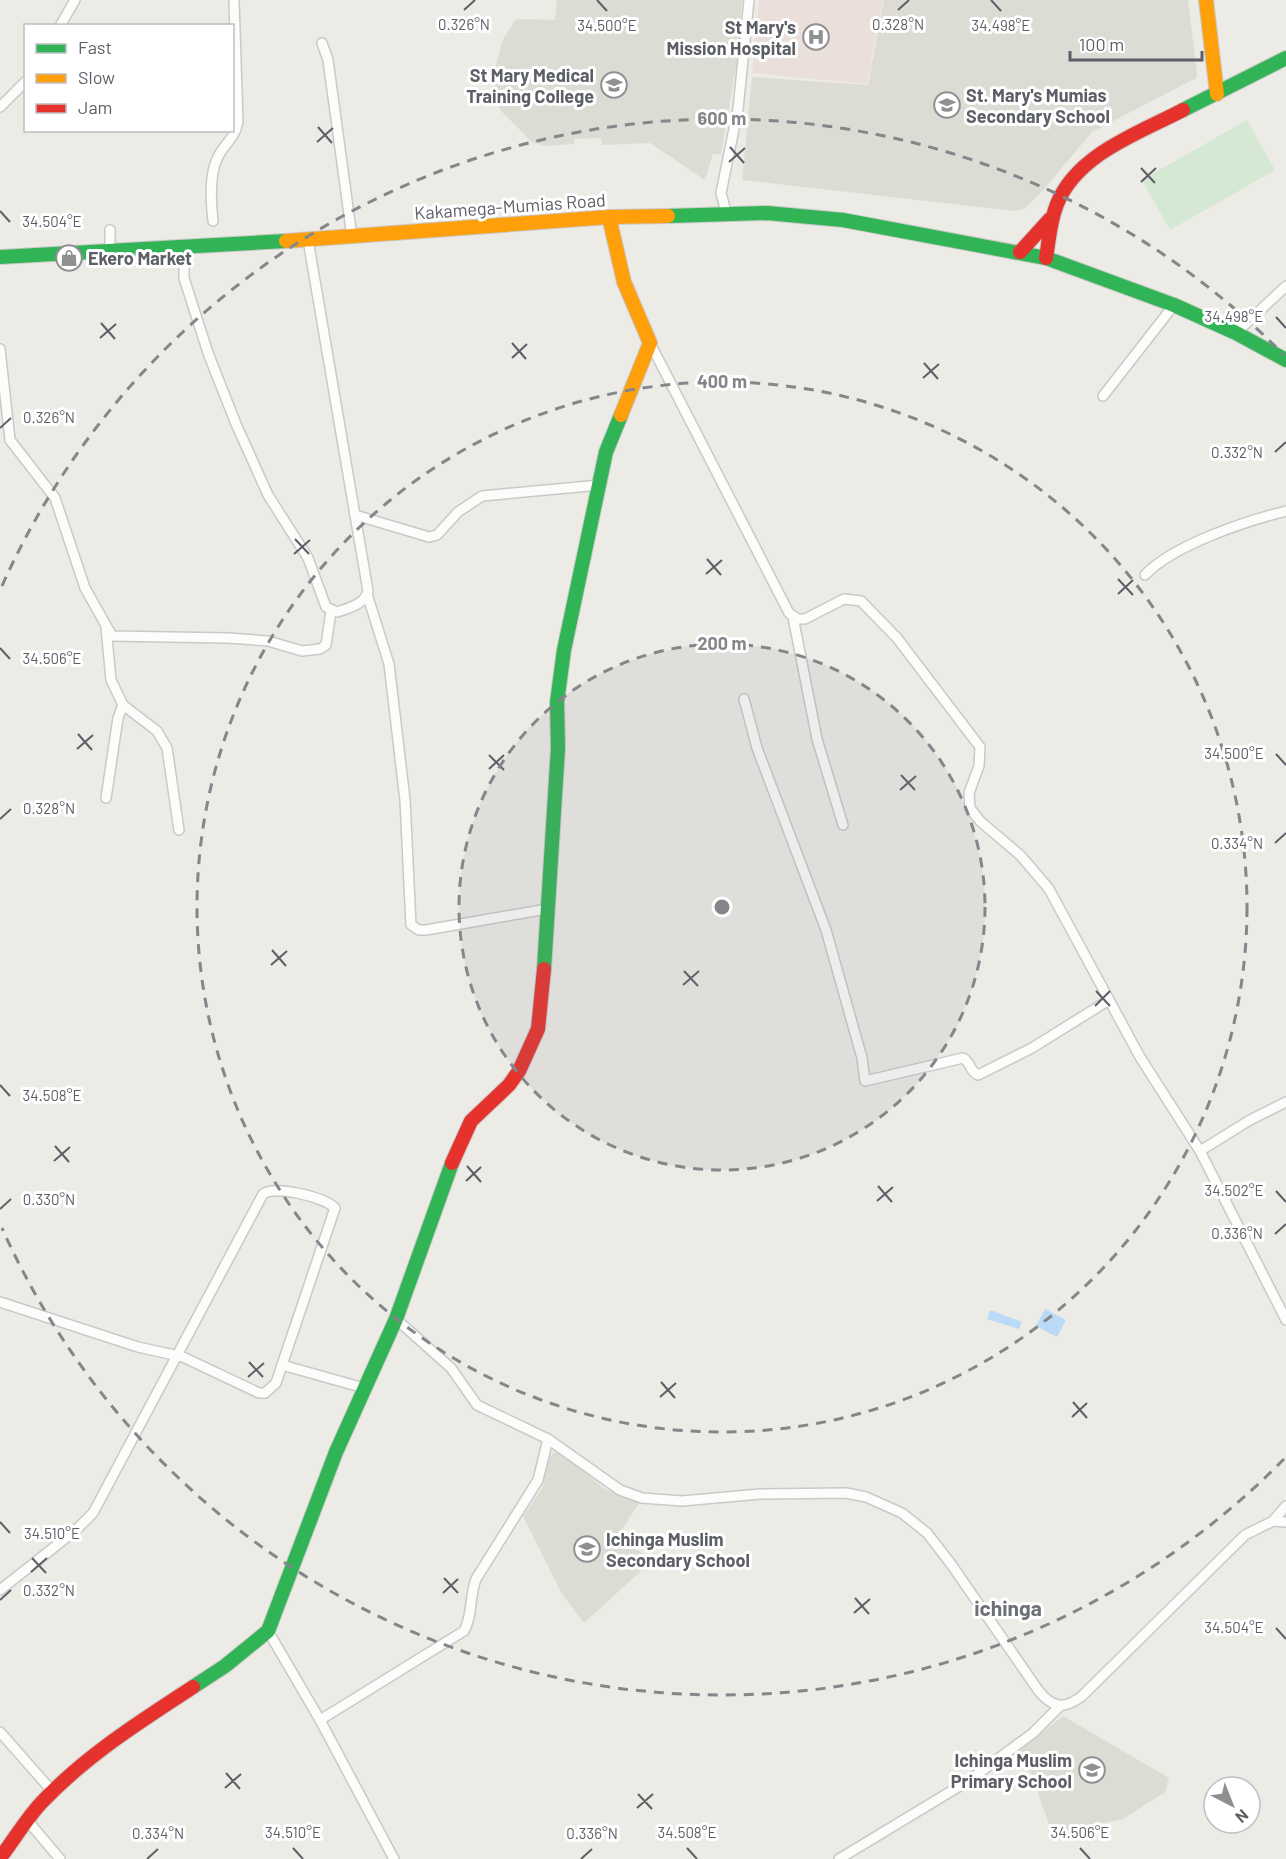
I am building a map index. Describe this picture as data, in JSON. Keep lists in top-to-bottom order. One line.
{"streets":{"main road":["Kakamega-Mumias Road"]},"districts":["ichinga"],"places":{"hospital":["St Mary's Mission Hospital"],"school or university":["St Mary Medical Training College","St. Mary's Mumias Secondary School","Ichinga Muslim Secondary School","Ichinga Muslim Primary School"],"shop":["Ekero Market"]},"legend":["Fast","Slow","Jam"],"scale_bar":"100 m","north":"bottom right","coordinates":["0.326°N","0.328°N","34.500°E","34.498°E","34.504°E","0.332°N","34.506°E","0.334°N","34.508°E","34.502°E","0.330°N","0.336°N","34.510°E"],"rings":["600 m","400 m","200 m"]}
